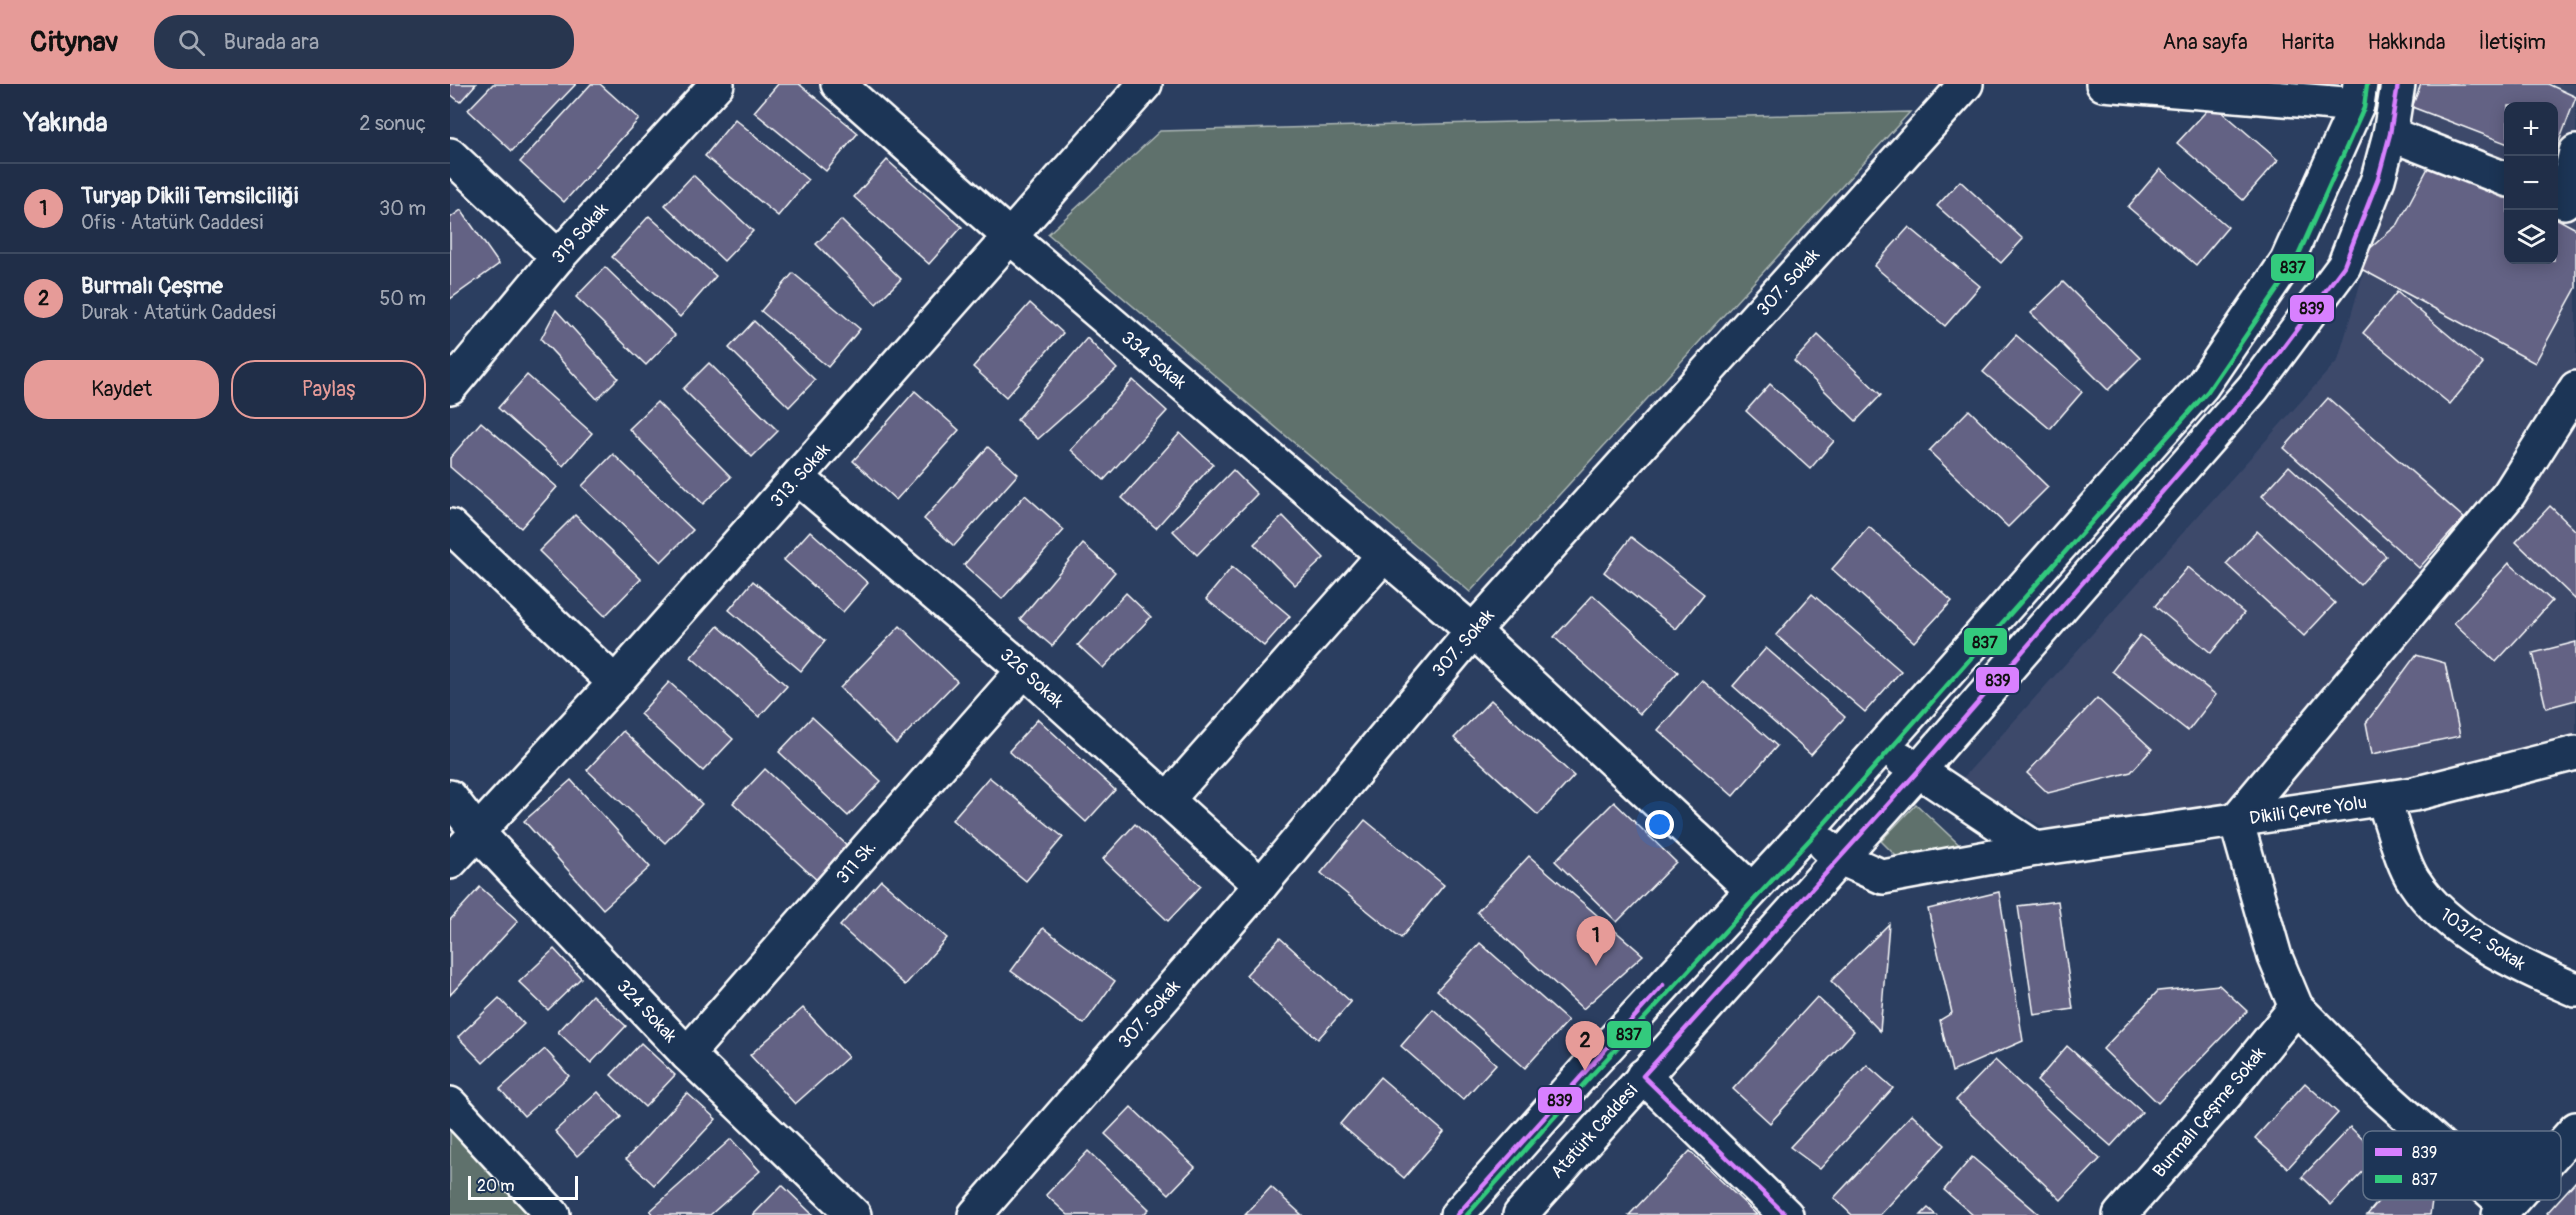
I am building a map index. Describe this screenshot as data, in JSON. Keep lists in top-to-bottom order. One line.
{"streets":{"street":["319 Sokak","307. Sokak","334 Sokak","313. Sokak","326 Sokak","Dikili Çevre Yolu","311 Sk.","103/2. Sokak","324 Sokak","Burmalı Çeşme Sokak","Atatürk Caddesi"]},"crossings":[["307. Sokak","334 Sokak"],["307. Sokak","326 Sokak"],["334 Sokak","313. Sokak"],["313. Sokak","326 Sokak"],["313. Sokak","324 Sokak"],["326 Sokak","311 Sk."],["Dikili Çevre Yolu","103/2. Sokak"],["Dikili Çevre Yolu","Atatürk Caddesi"],["311 Sk.","324 Sokak"]],"lines":["transit line 839","transit line 837"],"legend":["839","837"],"scale_bar":"20 m","page":{"header":"Citynav","search":"Burada ara","nav":["Ana sayfa","Harita","Hakkında","İletişim"],"heading":["Yakında","2 sonuç"],"map_buttons":["+","−"],"list":[{"mark":"1","name":"Turyap Dikili Temsilciliği","note":"Ofis · Atatürk Caddesi","value":"30 m"},{"mark":"2","name":"Burmalı Çeşme","note":"Durak · Atatürk Caddesi","value":"50 m"}],"buttons":["Kaydet","Paylaş"],"pins":["1","2"],"scale":"20 m"}}
